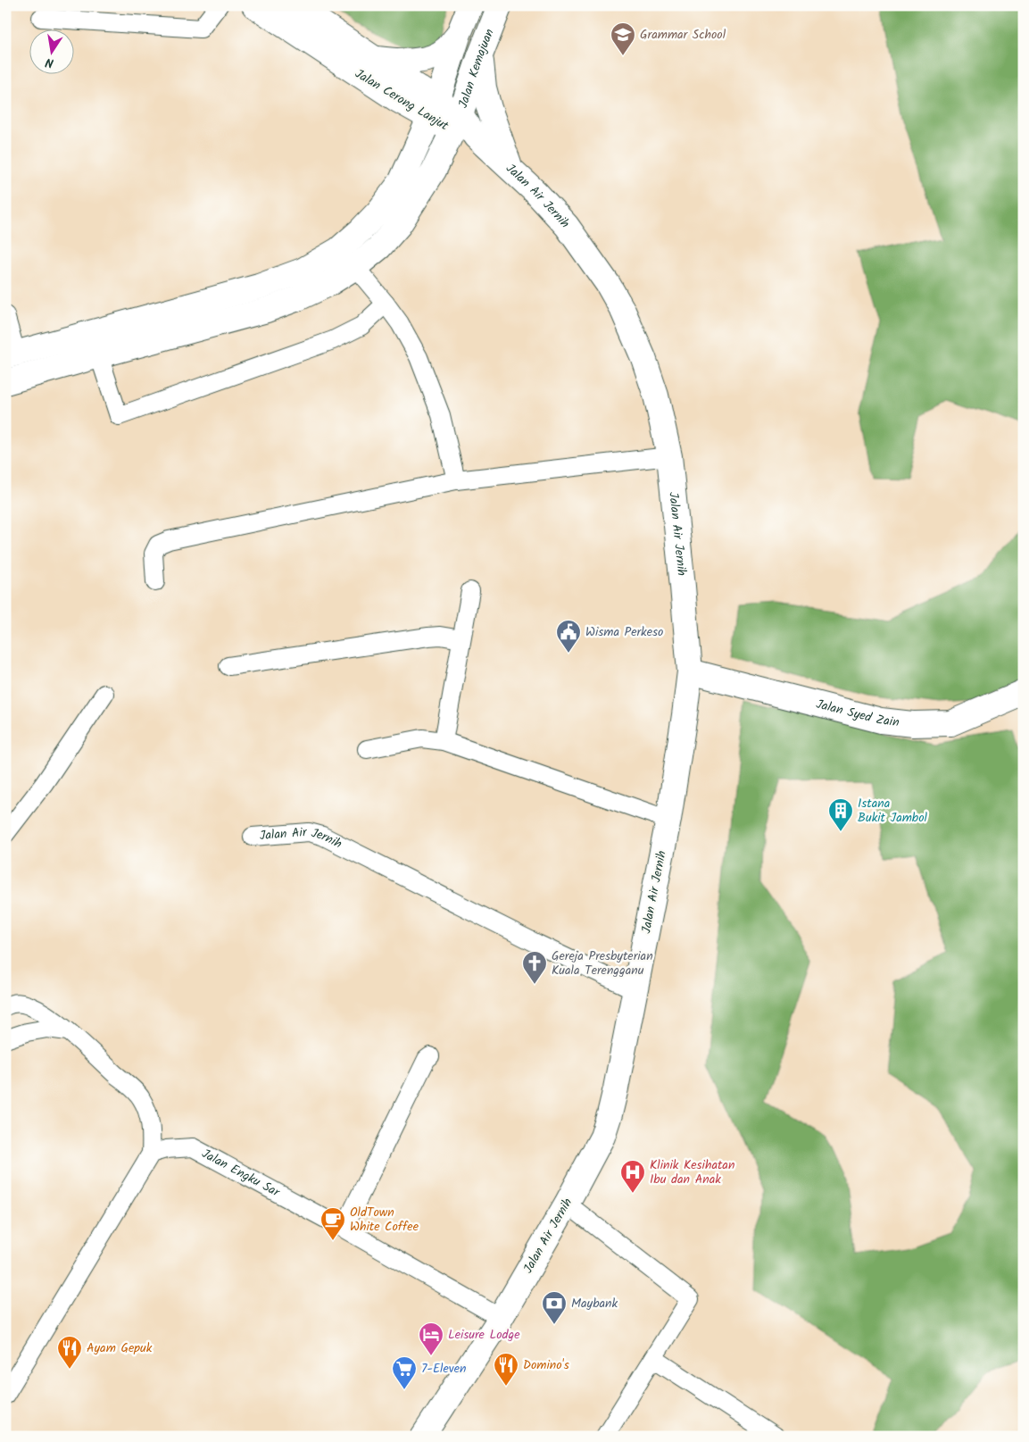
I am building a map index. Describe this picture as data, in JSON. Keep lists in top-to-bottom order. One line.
{"streets":{"street":["Jalan Kemajuan","Jalan Cerong Lanjut","Jalan Air Jernih","Jalan Syed Zain","Jalan Engku Sar"]},"crossings":[["Jalan Kemajuan","Jalan Cerong Lanjut"],["Jalan Kemajuan","Jalan Air Jernih"],["Jalan Cerong Lanjut","Jalan Air Jernih"],["Jalan Air Jernih","Jalan Syed Zain"],["Jalan Air Jernih","Jalan Engku Sar"]],"places":{"school or university":["Grammar School"],"public building":["Wisma Perkeso"],"building":["Istana Bukit Jambol"],"church":["Gereja Presbyterian Kuala Terengganu"],"hospital":["Klinik Kesihatan Ibu dan Anak"],"cafe":["OldTown White Coffee"],"bank":["Maybank"],"hotel":["Leisure Lodge"],"restaurant":["Ayam Gepuk","Domino's"],"supermarket":["7-Eleven"]},"north":"bottom"}
